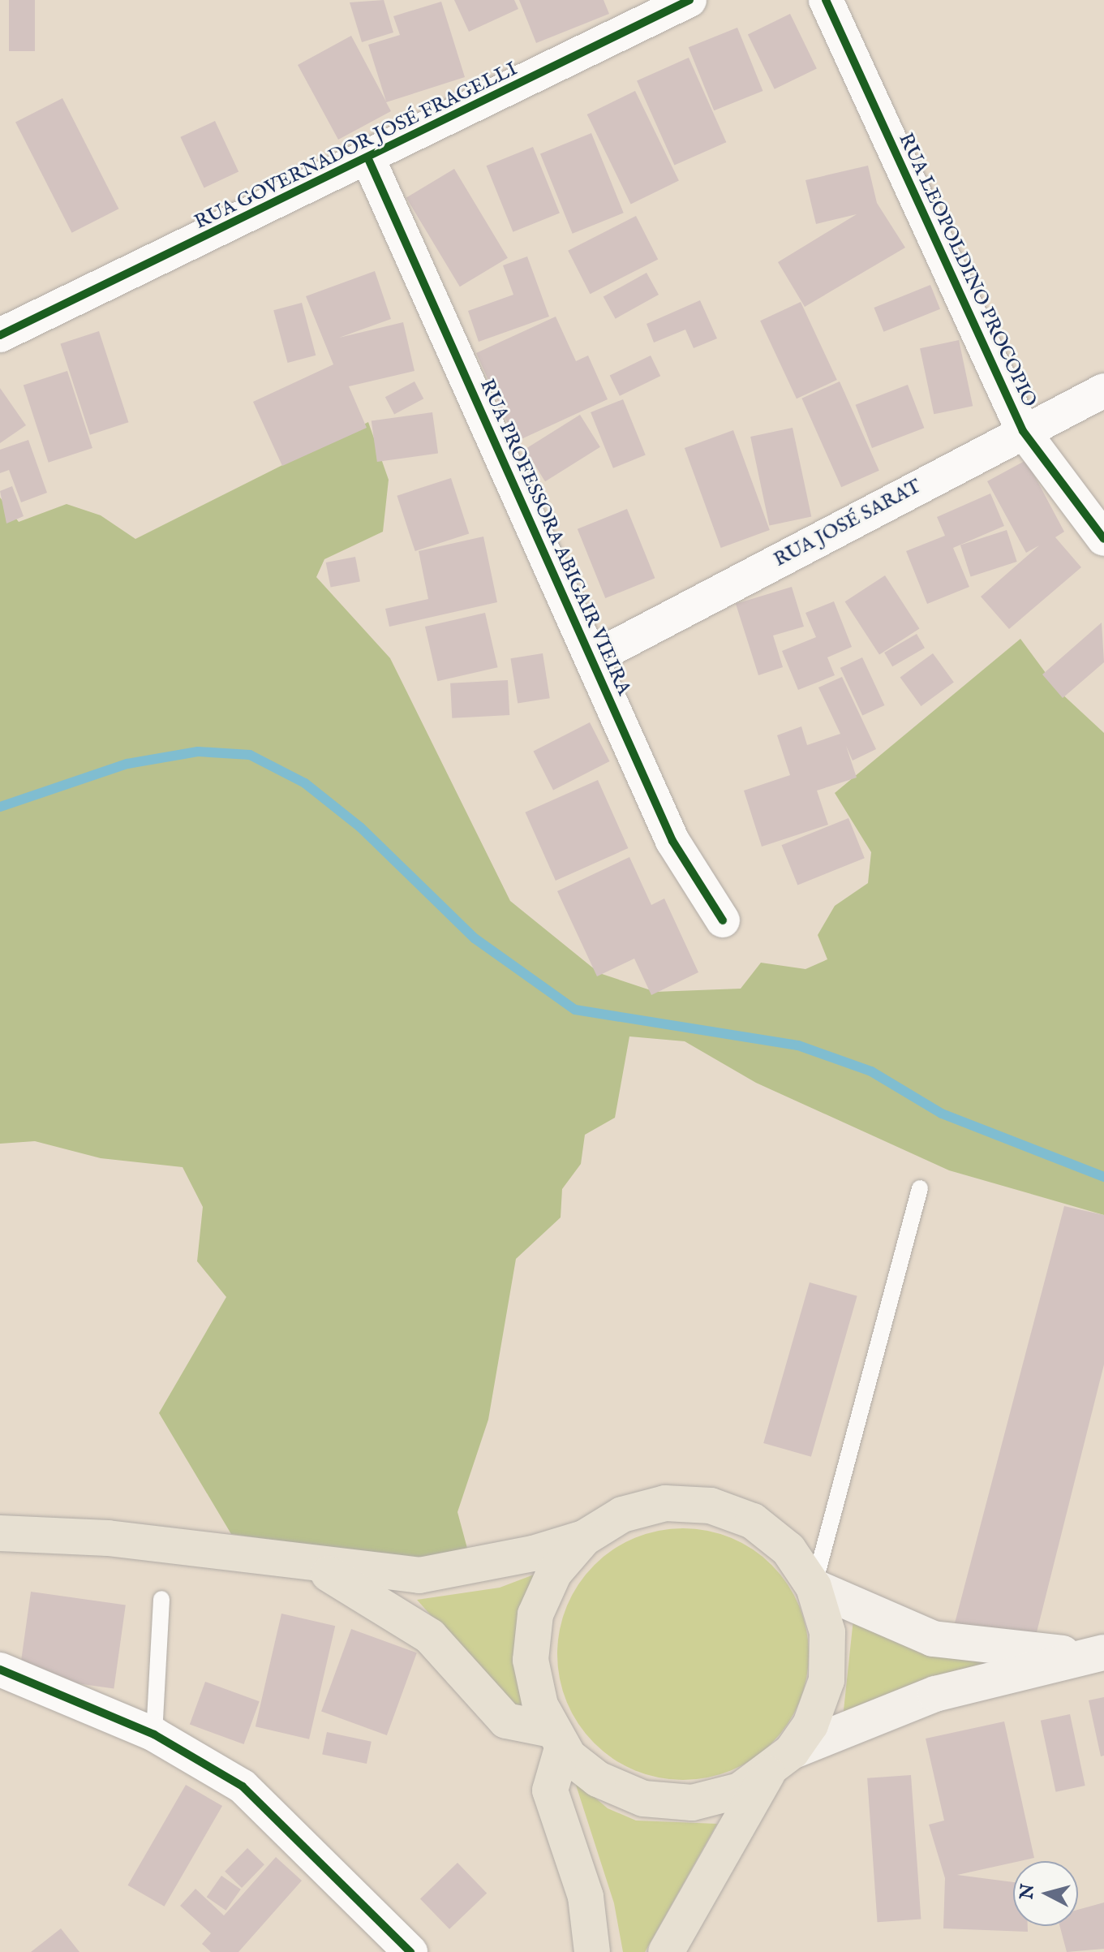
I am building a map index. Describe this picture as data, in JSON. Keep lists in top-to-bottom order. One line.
{"streets":{"street":["RUA GOVERNADOR JOSÉ FRAGELLI","RUA LEOPOLDINO PROCOPIO","RUA JOSÉ SARAT","RUA PROFESSORA ABIGAIR VIEIRA"]},"crossings":[["RUA GOVERNADOR JOSÉ FRAGELLI","RUA PROFESSORA ABIGAIR VIEIRA"],["RUA LEOPOLDINO PROCOPIO","RUA JOSÉ SARAT"],["RUA JOSÉ SARAT","RUA PROFESSORA ABIGAIR VIEIRA"]],"north":"left"}
